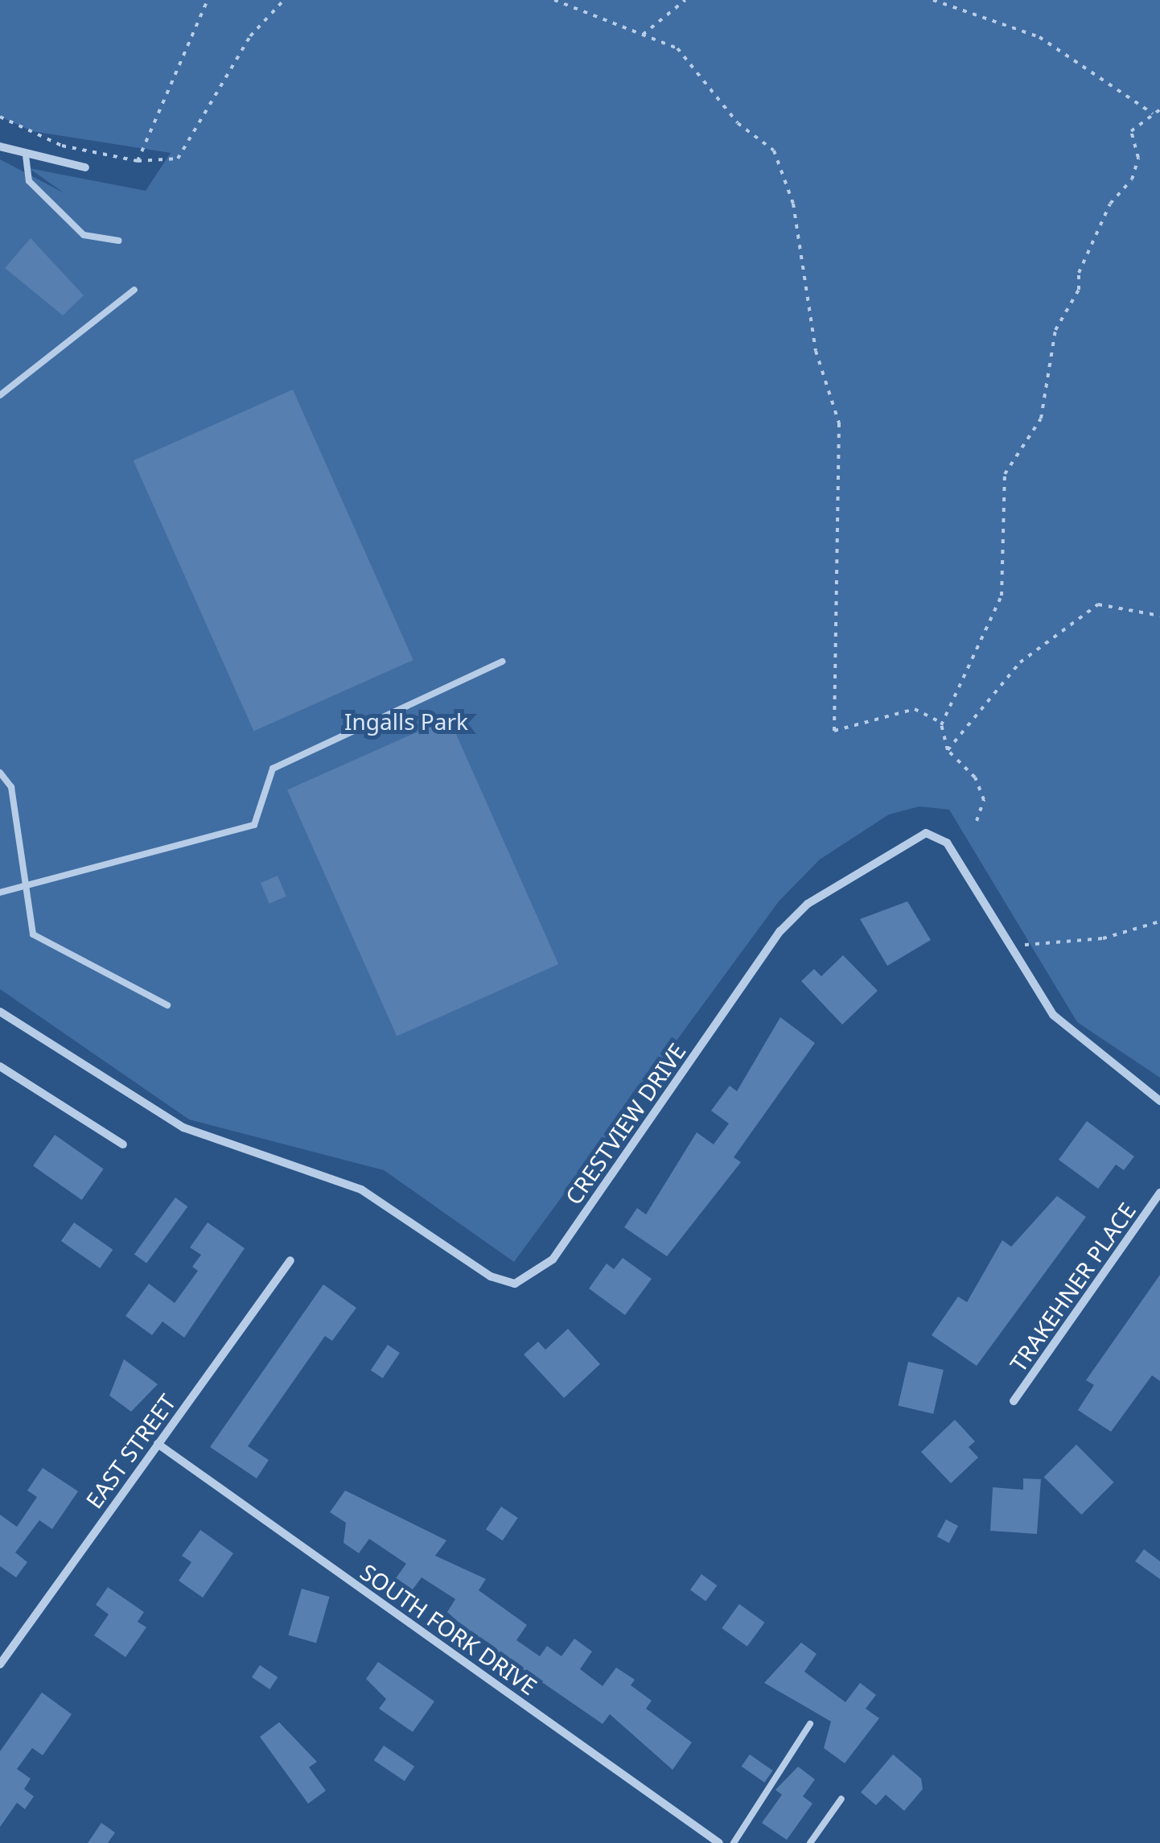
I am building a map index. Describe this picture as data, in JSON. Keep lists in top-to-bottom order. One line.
{"streets":{"street":["CRESTVIEW DRIVE","TRAKEHNER PLACE","EAST STREET","SOUTH FORK DRIVE"]},"crossings":[["EAST STREET","SOUTH FORK DRIVE"]],"parks":["Ingalls Park"]}
